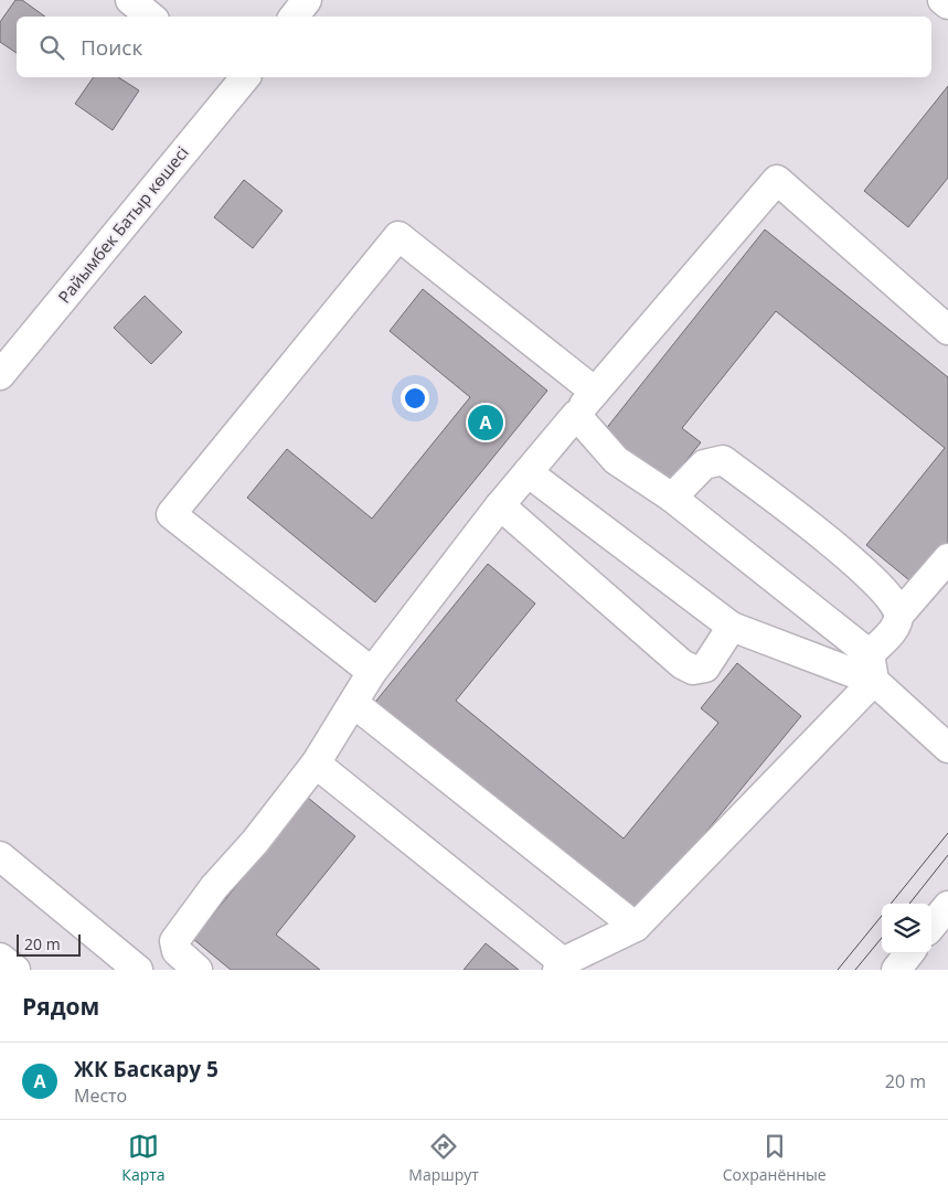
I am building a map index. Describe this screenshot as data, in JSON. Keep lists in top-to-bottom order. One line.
{"streets":{"street":["Райымбек Батыр көшесі"]},"scale_bar":"20 m","page":{"search":"Поиск","pins":"A","scale":"20 m","heading":"Рядом","list":[{"mark":"A","name":"ЖК Баскару 5","note":"Место","value":"20 m"}],"nav":["Карта","Маршрут","Сохранённые"]}}
